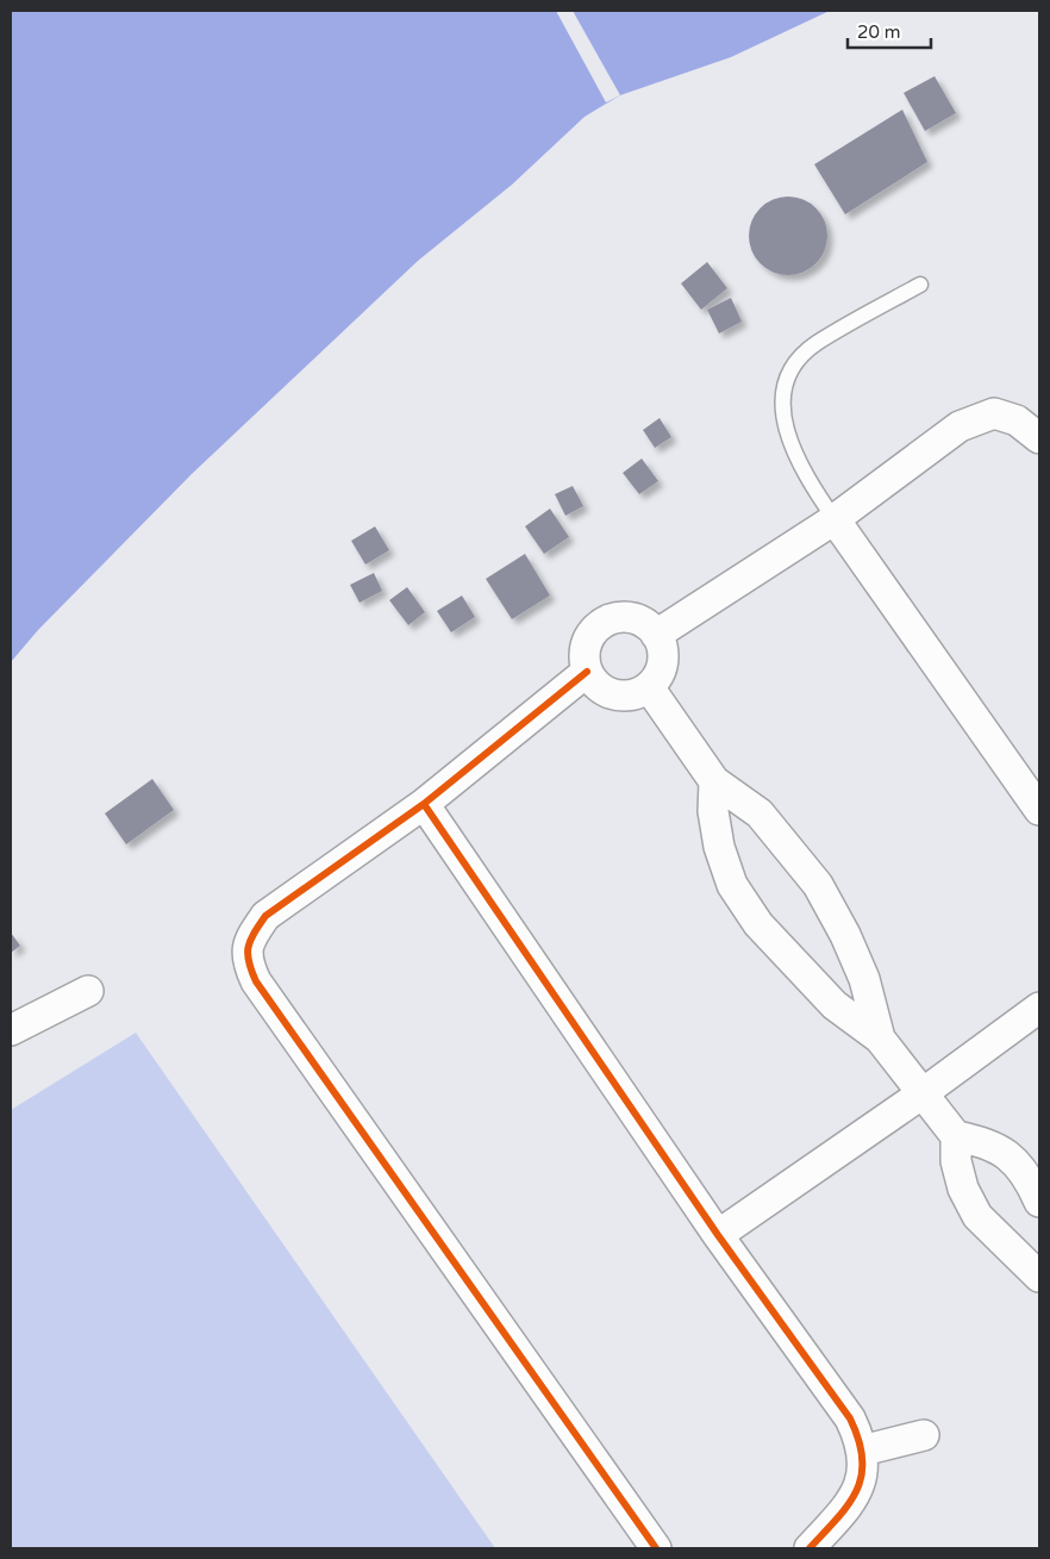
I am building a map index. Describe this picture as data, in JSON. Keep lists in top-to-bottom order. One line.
{"scale_bar":"20 m"}
